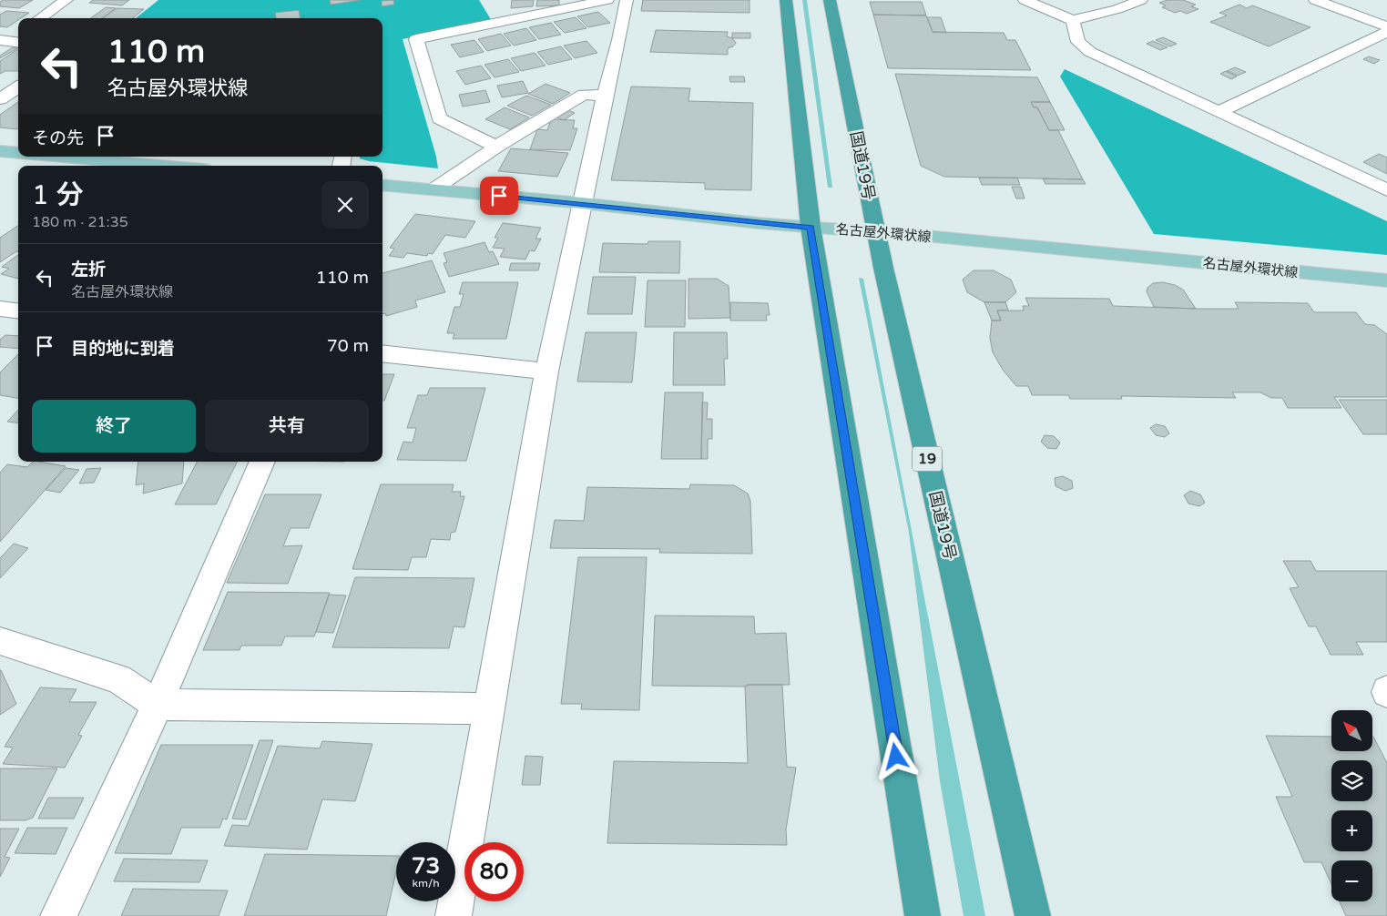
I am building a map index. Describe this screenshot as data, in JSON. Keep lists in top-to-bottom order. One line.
{"streets":{"highway":["国道19号","19"],"main road":["名古屋外環状線"]},"crossings":[["国道19号","名古屋外環状線"]],"north":"top left","page":{"turn":["110 m","名古屋外環状線"],"then":"その先","heading":["1 分","180 m · 21:35"],"list":[{"name":"左折","note":"名古屋外環状線","value":"110 m"},{"name":"目的地に到着","value":"70 m"}],"buttons":["終了","共有"],"map_buttons":["+","−"],"speed":"73 km/h","limit":"80"}}
